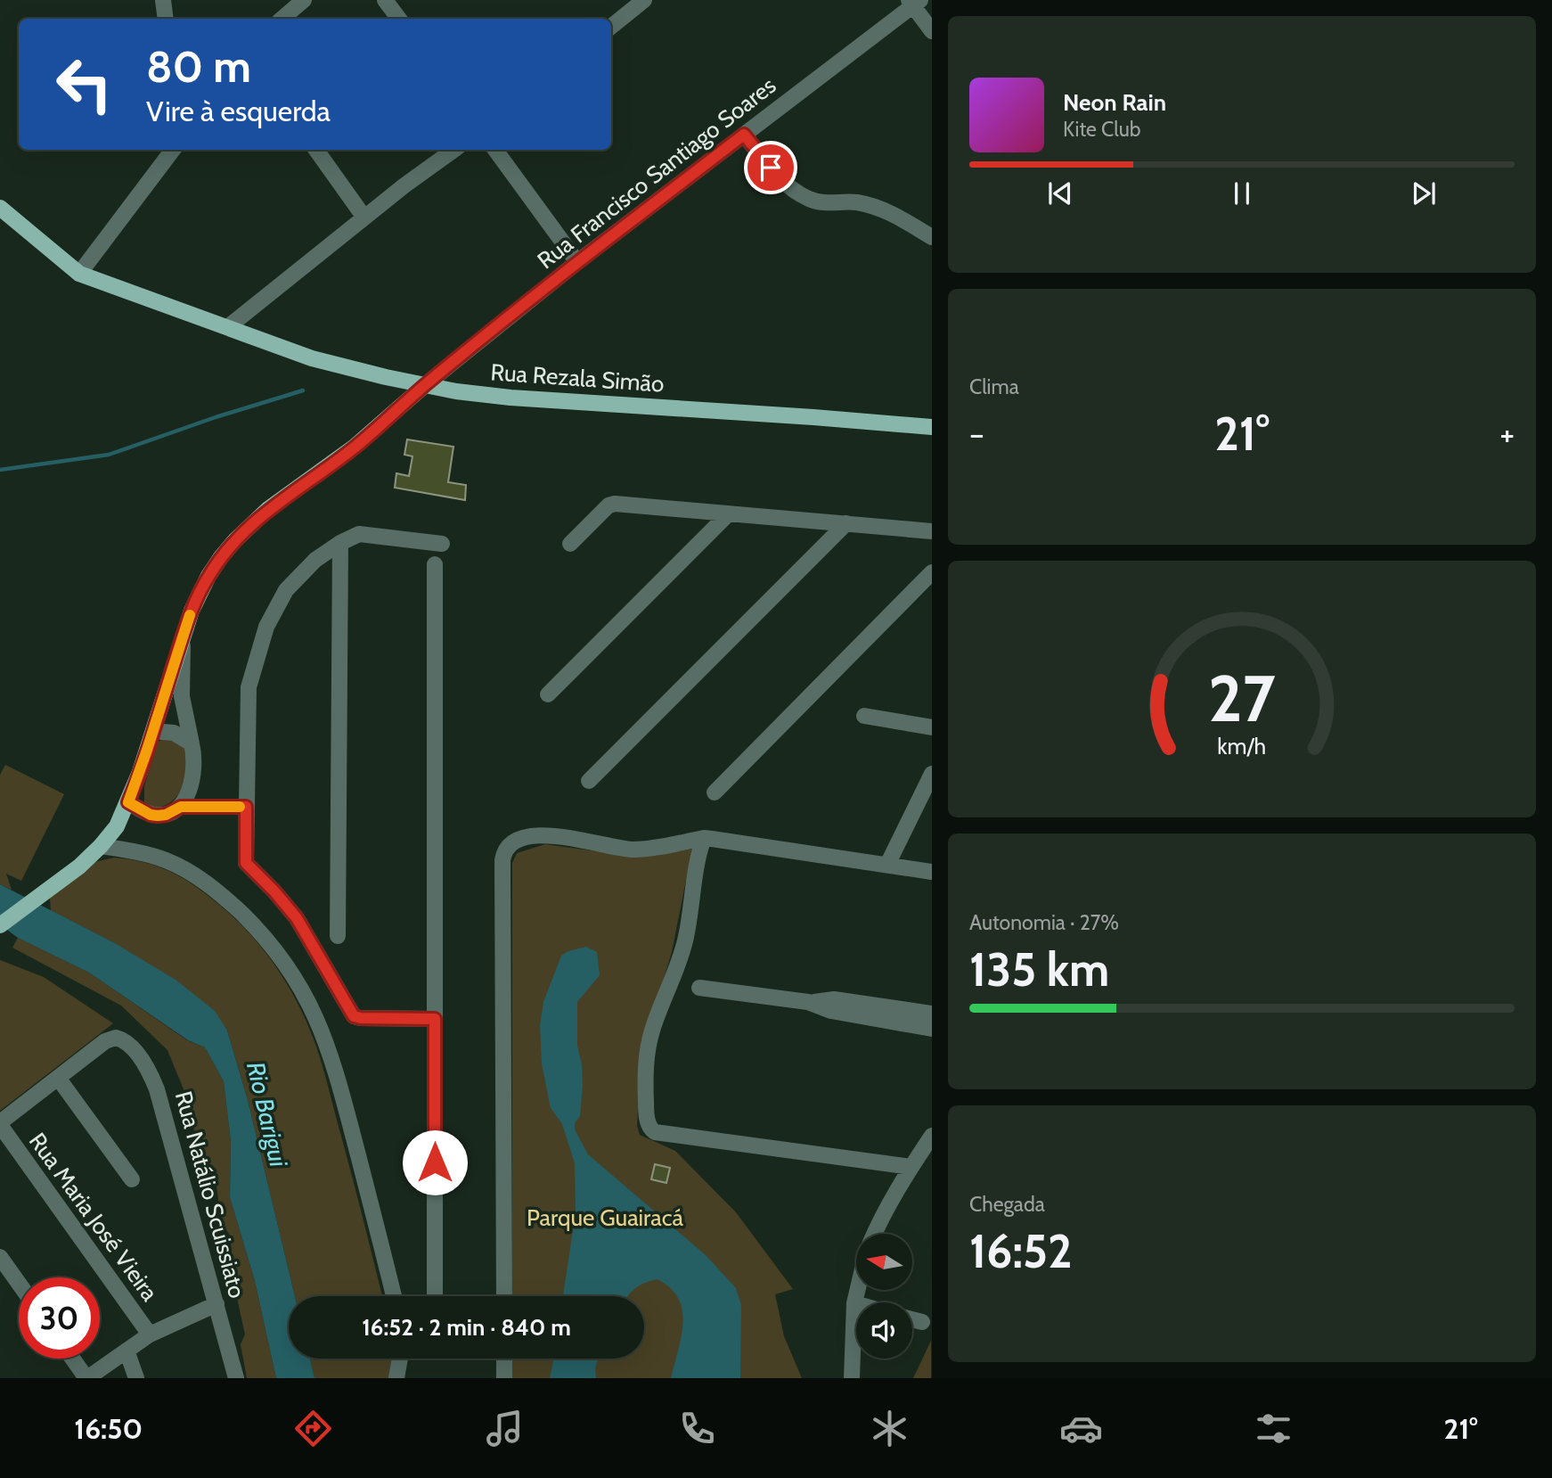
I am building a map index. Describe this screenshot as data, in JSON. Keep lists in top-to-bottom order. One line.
{"streets":{"main road":["Rua Rezala Simão"],"street":["Rua Francisco Santiago Soares","Rua Natálio Scuissiato","Rua Maria José Vieira"]},"crossings":[["Rua Francisco Santiago Soares","Rua Rezala Simão"]],"water":["Rio Barigui"],"parks":["Parque Guairacá"],"north":"left","page":{"turn":["80 m","Vire à esquerda"],"song":["Neon Rain","Kite Club"],"tile":["Clima",["Autonomia · 27%","135 km"],["Chegada","16:52"]],"heat":["−","21°","+"],"limit":"30","trip":"16:52 · 2 min · 840 m","tabs":["16:50","21°"],"gauge":["27","km/h"]}}
